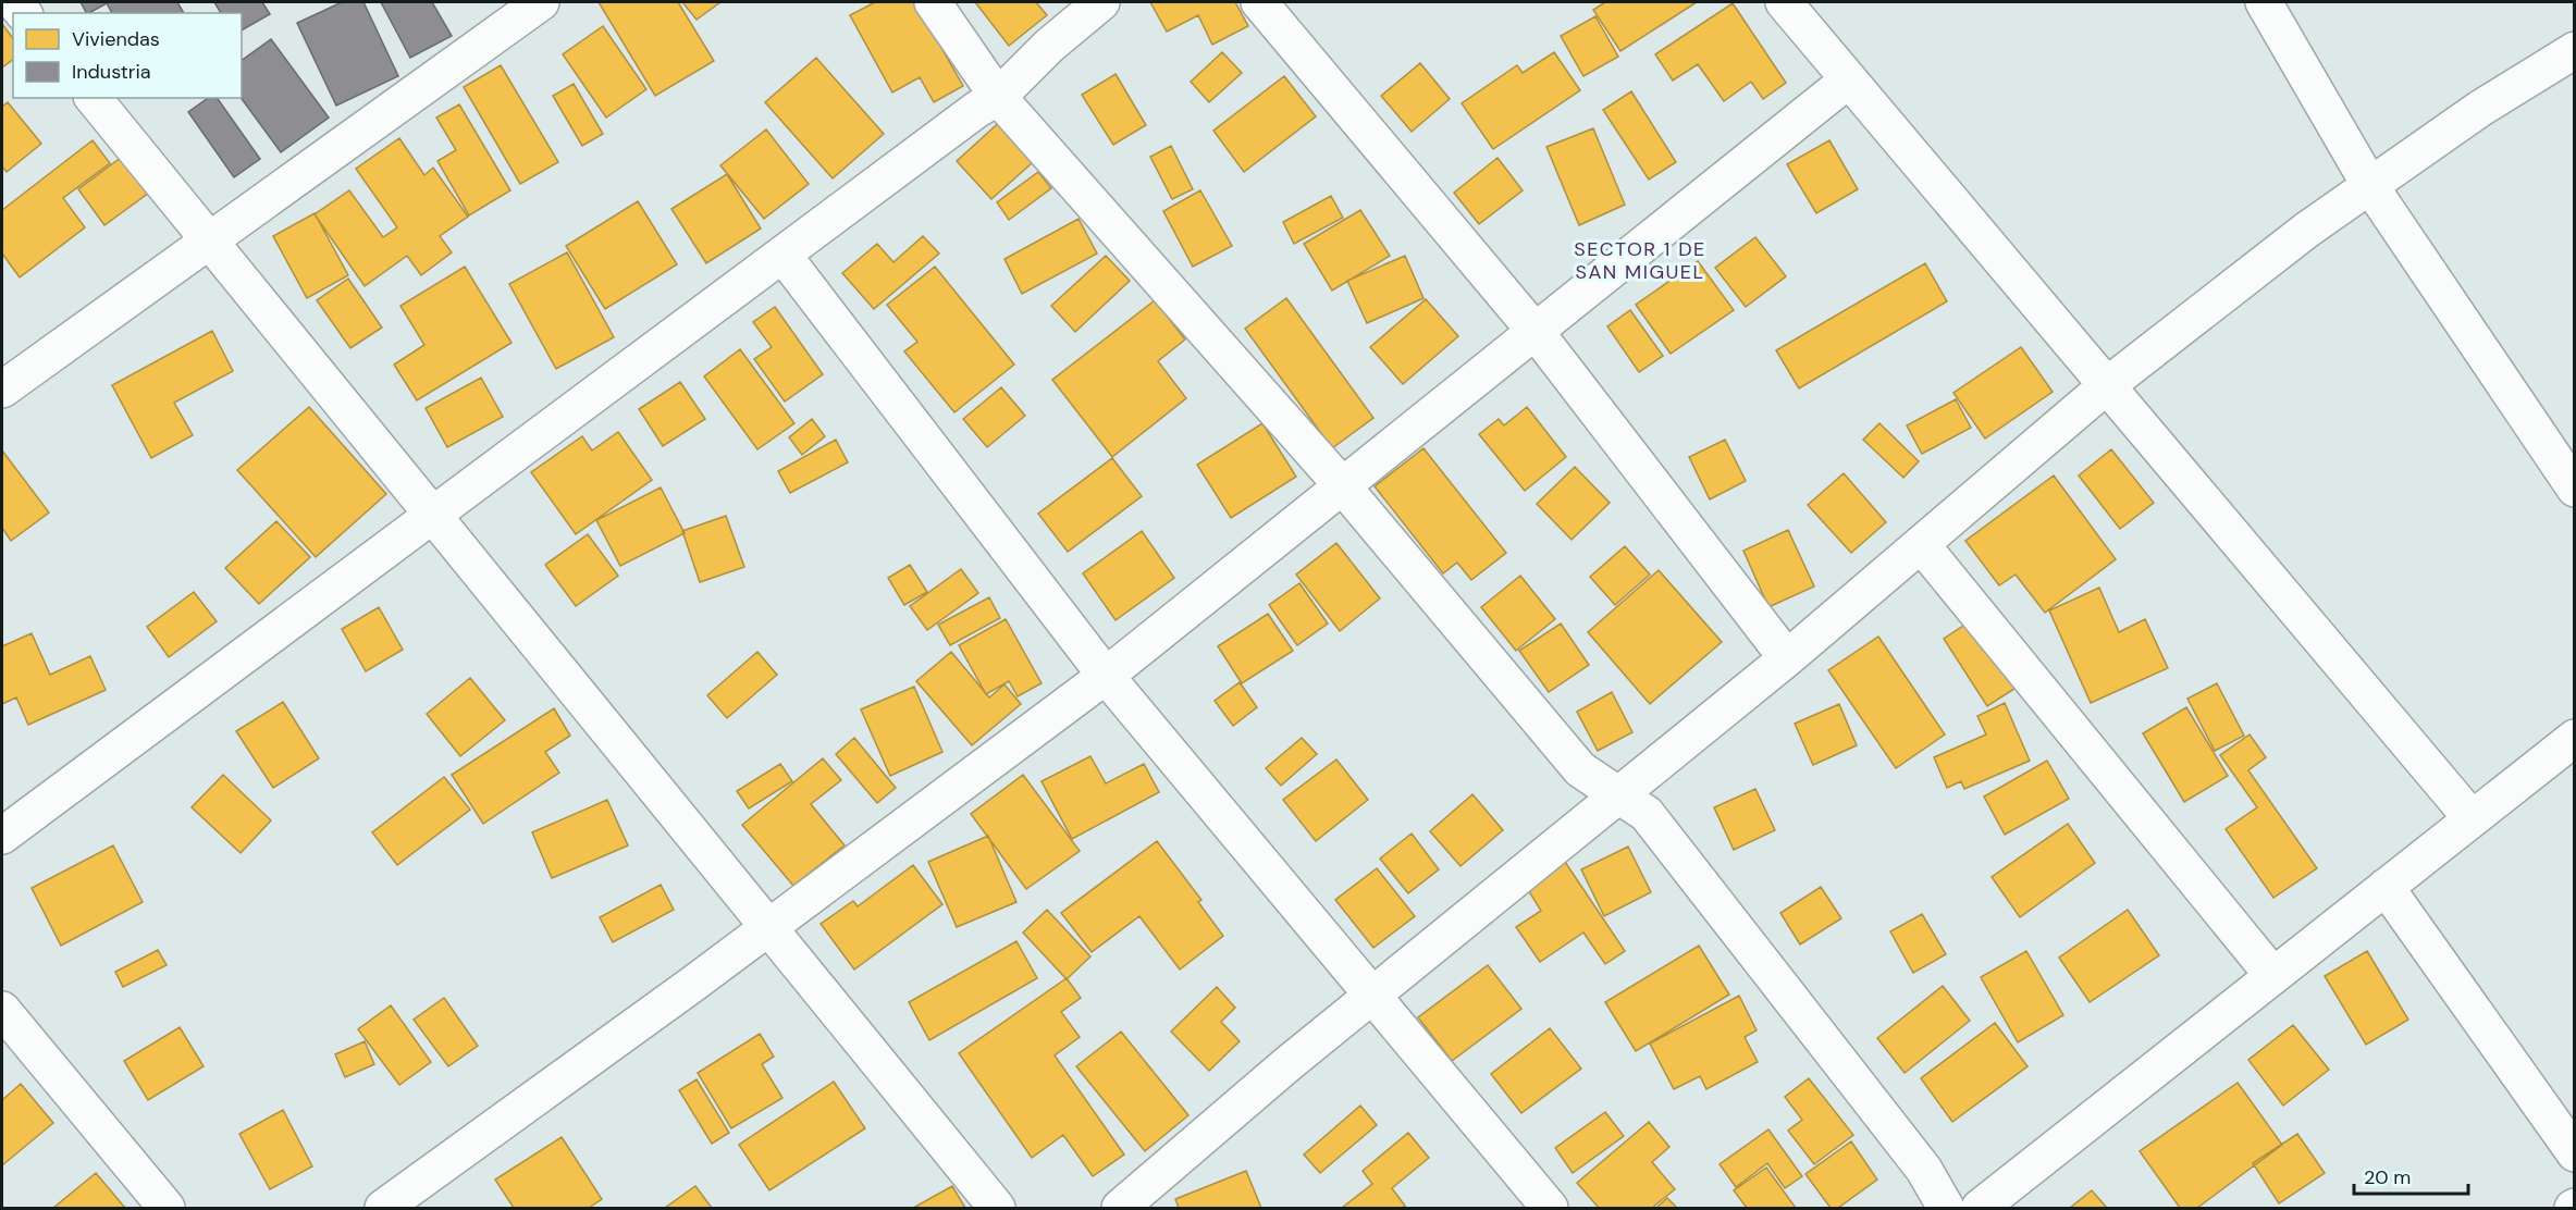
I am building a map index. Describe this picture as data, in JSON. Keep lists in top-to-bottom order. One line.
{"districts":["SECTOR 1 DE SAN MIGUEL"],"legend":["Viviendas","Industria"],"scale_bar":"20 m"}
